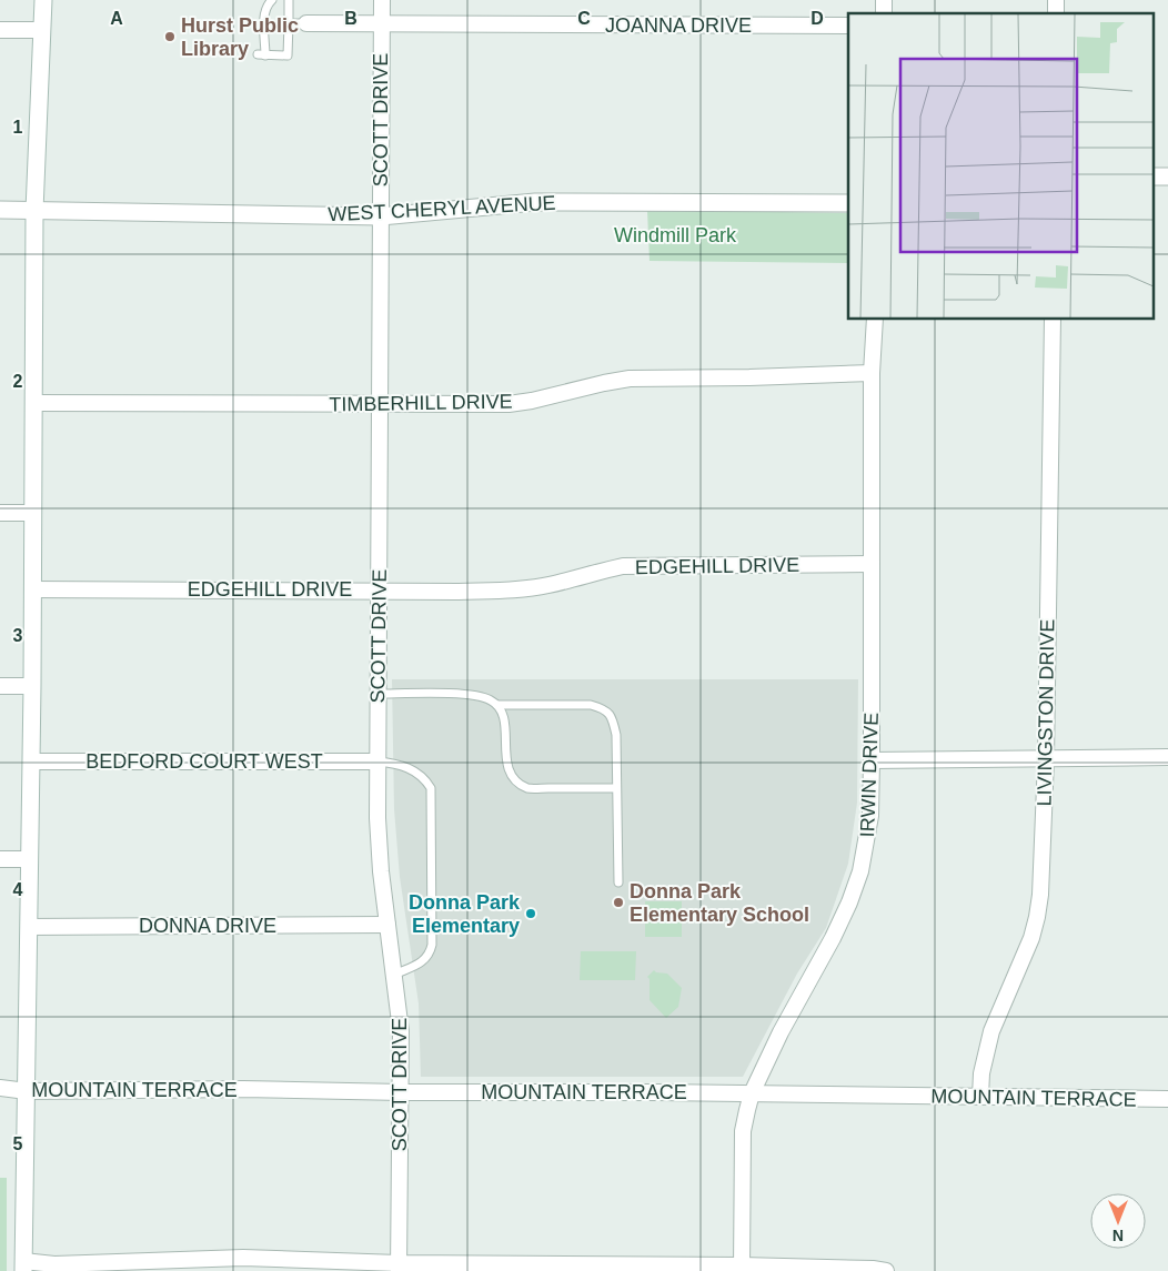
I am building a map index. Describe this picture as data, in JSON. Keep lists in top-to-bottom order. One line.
{"streets":{"main road":["WEST CHERYL AVENUE"],"street":["JOANNA DRIVE","SCOTT DRIVE","TIMBERHILL DRIVE","EDGEHILL DRIVE","LIVINGSTON DRIVE","BEDFORD COURT WEST","IRWIN DRIVE","DONNA DRIVE","MOUNTAIN TERRACE"]},"crossings":[["JOANNA DRIVE","SCOTT DRIVE"],["SCOTT DRIVE","WEST CHERYL AVENUE"],["SCOTT DRIVE","TIMBERHILL DRIVE"],["SCOTT DRIVE","EDGEHILL DRIVE"],["SCOTT DRIVE","BEDFORD COURT WEST"],["SCOTT DRIVE","DONNA DRIVE"],["SCOTT DRIVE","MOUNTAIN TERRACE"],["TIMBERHILL DRIVE","IRWIN DRIVE"],["EDGEHILL DRIVE","IRWIN DRIVE"],["LIVINGSTON DRIVE","MOUNTAIN TERRACE"],["IRWIN DRIVE","MOUNTAIN TERRACE"]],"parks":["Windmill Park"],"places":["Hurst Public Library","Donna Park Elementary School","Donna Park Elementary"],"north":"bottom","grid":{"columns":["A","B","C","D"],"rows":["1","2","3","4","5"]}}
